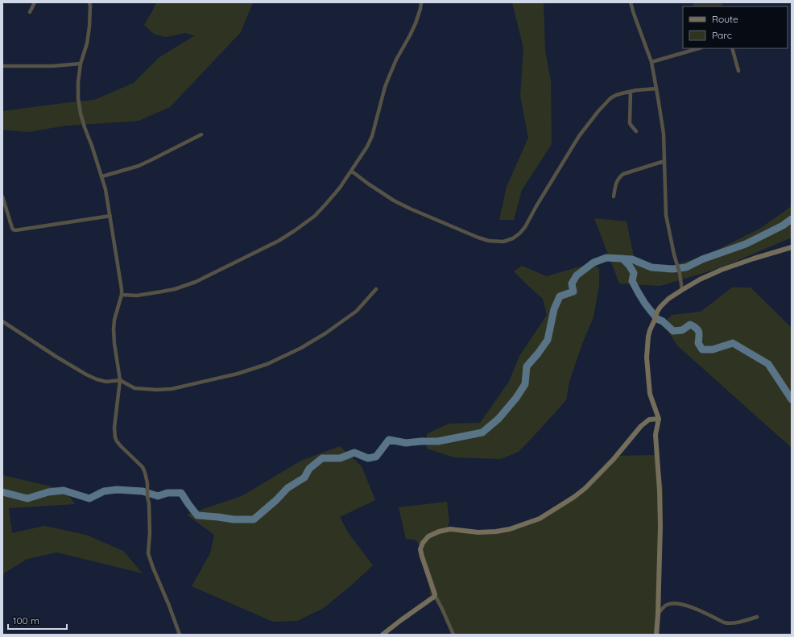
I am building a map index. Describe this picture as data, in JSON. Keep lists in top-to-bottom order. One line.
{"legend":["Route","Parc"],"scale_bar":"100 m"}
